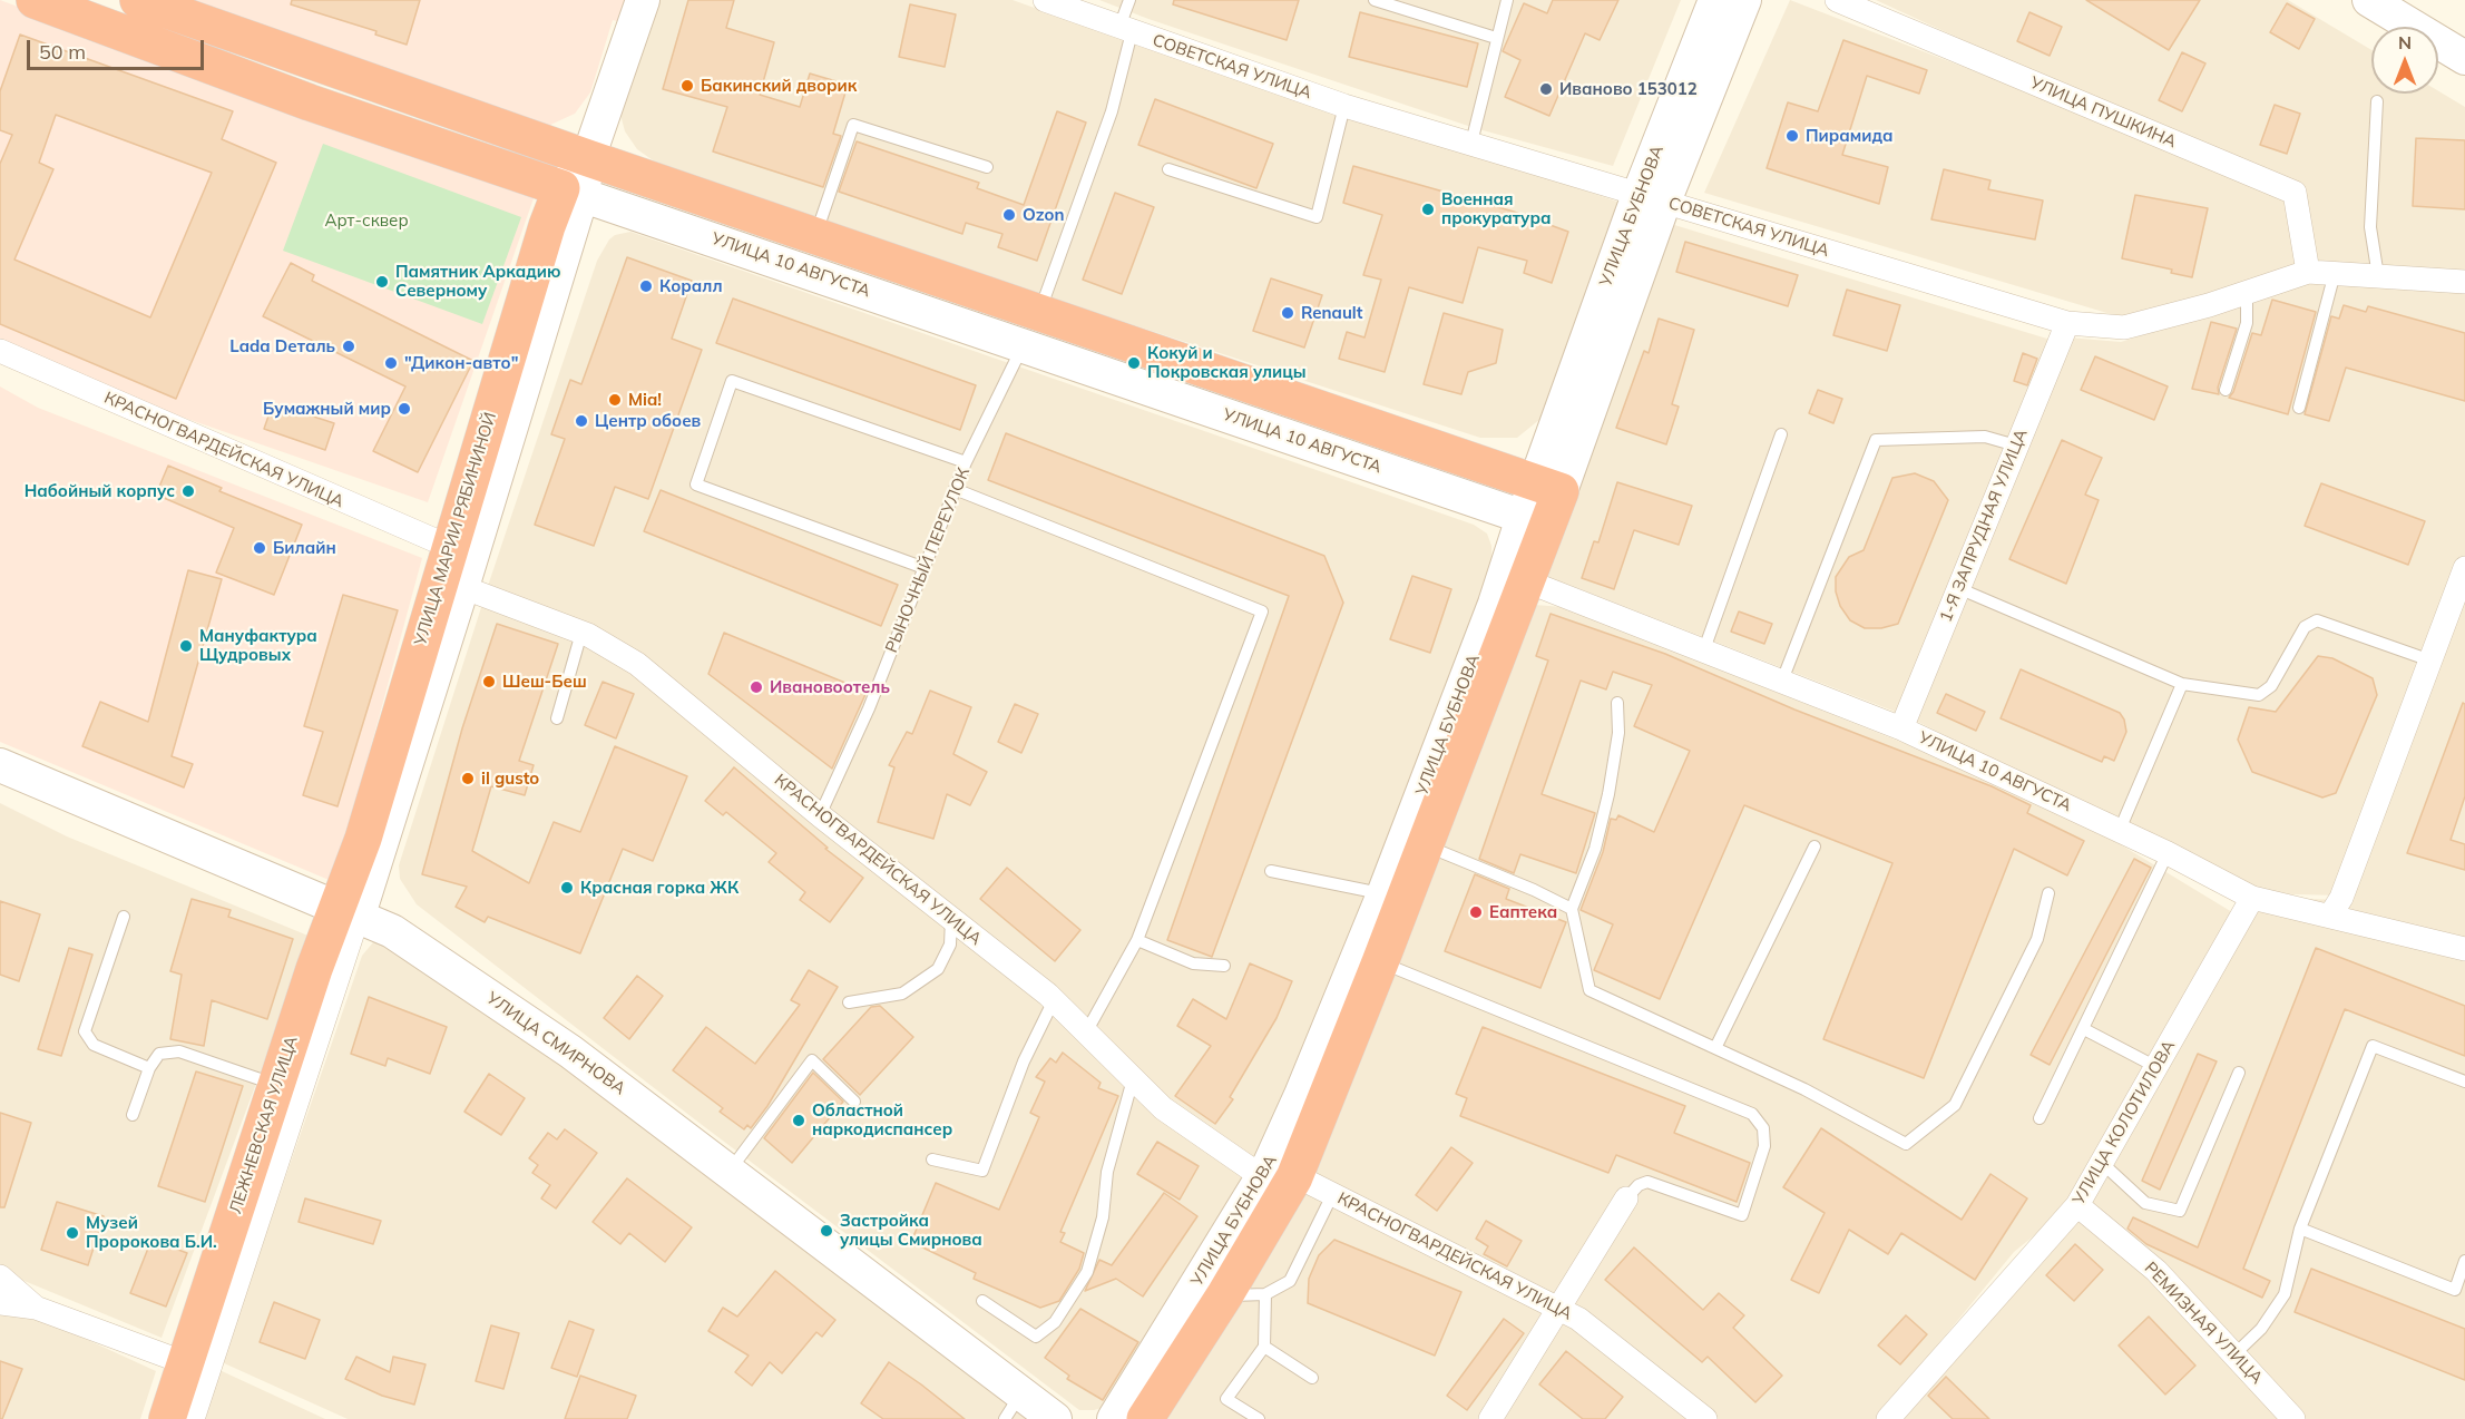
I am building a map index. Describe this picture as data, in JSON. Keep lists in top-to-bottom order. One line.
{"streets":{"highway":["УЛИЦА БУБНОВА","УЛИЦА 10 АВГУСТА","УЛИЦА МАРИИ РЯБИНИНОЙ","ЛЕЖНЕВСКАЯ УЛИЦА"],"main road":["УЛИЦА СМИРНОВА"],"street":["СОВЕТСКАЯ УЛИЦА","УЛИЦА ПУШКИНА","КРАСНОГВАРДЕЙСКАЯ УЛИЦА","1-Я ЗАПРУДНАЯ УЛИЦА","УЛИЦА КОЛОТИЛОВА","РЕМИЗНАЯ УЛИЦА"],"lane":["РЫНОЧНЫЙ ПЕРЕУЛОК"]},"crossings":[["СОВЕТСКАЯ УЛИЦА","УЛИЦА ПУШКИНА"],["СОВЕТСКАЯ УЛИЦА","УЛИЦА БУБНОВА"],["СОВЕТСКАЯ УЛИЦА","1-Я ЗАПРУДНАЯ УЛИЦА"],["СОВЕТСКАЯ УЛИЦА","РЫНОЧНЫЙ ПЕРЕУЛОК"],["УЛИЦА БУБНОВА","УЛИЦА 10 АВГУСТА"],["УЛИЦА БУБНОВА","КРАСНОГВАРДЕЙСКАЯ УЛИЦА"],["УЛИЦА 10 АВГУСТА","1-Я ЗАПРУДНАЯ УЛИЦА"],["УЛИЦА 10 АВГУСТА","УЛИЦА МАРИИ РЯБИНИНОЙ"],["УЛИЦА 10 АВГУСТА","РЫНОЧНЫЙ ПЕРЕУЛОК"],["УЛИЦА 10 АВГУСТА","УЛИЦА КОЛОТИЛОВА"],["КРАСНОГВАРДЕЙСКАЯ УЛИЦА","УЛИЦА МАРИИ РЯБИНИНОЙ"],["КРАСНОГВАРДЕЙСКАЯ УЛИЦА","РЫНОЧНЫЙ ПЕРЕУЛОК"],["УЛИЦА МАРИИ РЯБИНИНОЙ","УЛИЦА СМИРНОВА"],["УЛИЦА МАРИИ РЯБИНИНОЙ","ЛЕЖНЕВСКАЯ УЛИЦА"],["УЛИЦА СМИРНОВА","ЛЕЖНЕВСКАЯ УЛИЦА"],["УЛИЦА КОЛОТИЛОВА","РЕМИЗНАЯ УЛИЦА"]],"parks":["Арт-сквер"],"places":["Бакинский дворик","Иваново 153012","Пирамида","Военная прокуратура","Ozon","Памятник Аркадию Северному","Коралл","Renault","Lada Dеталь","\"Дикон-авто\"","Кокуй и Покровская улицы","Mia!","Бумажный мир","Центр обоев","Набойный корпус","Билайн","Мануфактура Щудровых","Шеш-Беш","Ивановоотель","il gusto","Красная горка ЖК","Еаптека","Областной наркодиспансер","Застройка улицы Смирнова","Музей Пророкова Б.И."],"scale_bar":"50 m","north":"top"}
